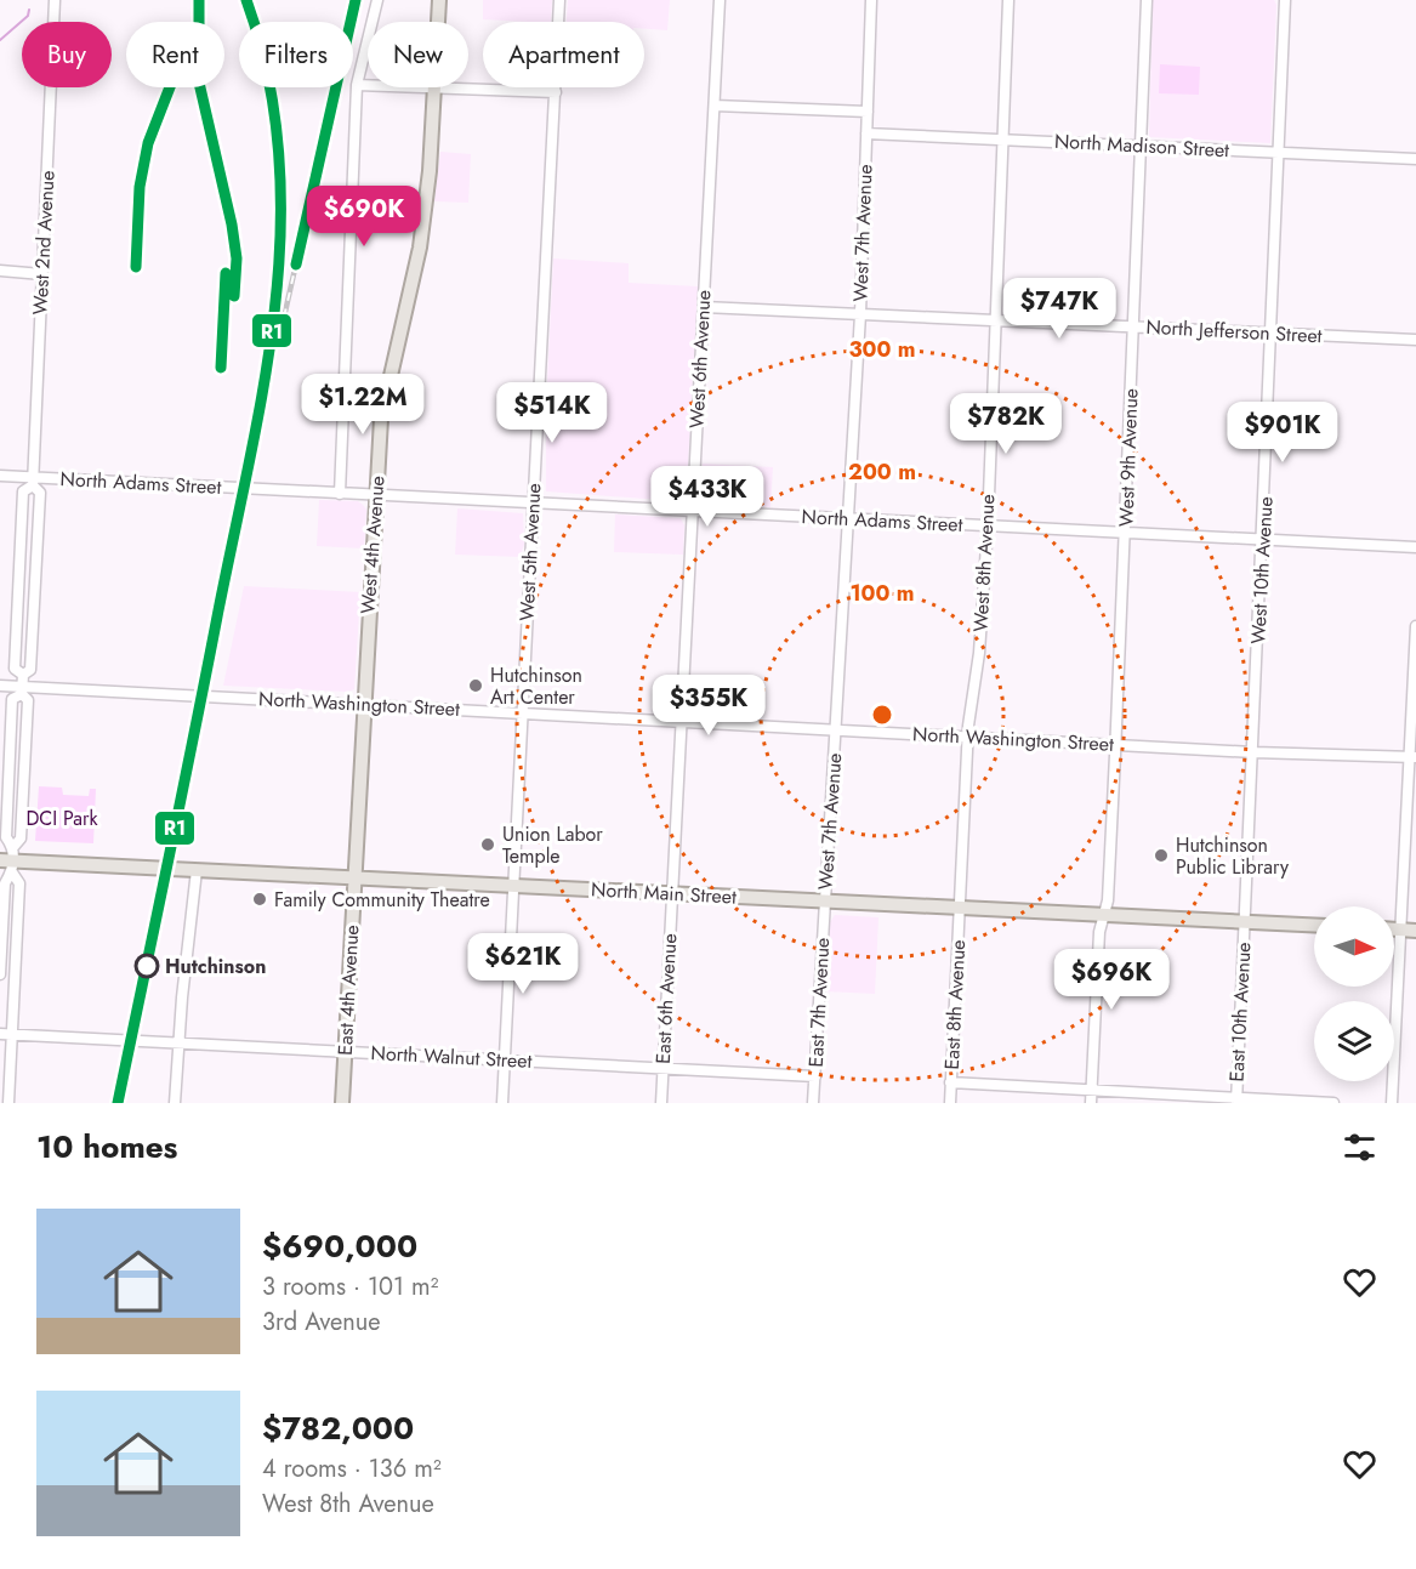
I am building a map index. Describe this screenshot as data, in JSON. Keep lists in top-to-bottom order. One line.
{"streets":{"main road":["West 4th Avenue","North Main Street","East 4th Avenue"],"street":["North Madison Street","West 7th Avenue","West 2nd Avenue","North Jefferson Street","West 6th Avenue","West 9th Avenue","North Adams Street","West 5th Avenue","West 8th Avenue","West 10th Avenue","North Washington Street","East 6th Avenue","East 7th Avenue","East 8th Avenue","East 10th Avenue","North Walnut Street"]},"crossings":[["North Madison Street","West 7th Avenue"],["North Madison Street","West 9th Avenue"],["North Madison Street","West 8th Avenue"],["North Madison Street","West 10th Avenue"],["West 7th Avenue","North Jefferson Street"],["West 7th Avenue","North Adams Street"],["West 7th Avenue","North Washington Street"],["West 7th Avenue","North Main Street"],["West 7th Avenue","East 7th Avenue"],["West 2nd Avenue","North Adams Street"],["West 2nd Avenue","North Washington Street"],["West 2nd Avenue","North Main Street"],["North Jefferson Street","West 6th Avenue"],["North Jefferson Street","West 9th Avenue"],["North Jefferson Street","West 8th Avenue"],["North Jefferson Street","West 10th Avenue"],["West 6th Avenue","North Adams Street"],["West 6th Avenue","North Washington Street"],["West 6th Avenue","North Main Street"],["West 6th Avenue","East 6th Avenue"],["West 9th Avenue","North Adams Street"],["West 9th Avenue","North Washington Street"],["West 9th Avenue","North Main Street"],["North Adams Street","West 4th Avenue"],["North Adams Street","West 5th Avenue"],["North Adams Street","West 8th Avenue"],["North Adams Street","West 10th Avenue"],["West 4th Avenue","North Washington Street"],["West 4th Avenue","North Main Street"],["West 4th Avenue","East 4th Avenue"],["West 5th Avenue","North Washington Street"],["West 5th Avenue","North Main Street"],["West 5th Avenue","North Walnut Street"],["West 8th Avenue","North Washington Street"],["West 8th Avenue","North Main Street"],["West 8th Avenue","East 8th Avenue"],["West 10th Avenue","North Washington Street"],["West 10th Avenue","North Main Street"],["West 10th Avenue","East 10th Avenue"],["North Main Street","East 4th Avenue"],["North Main Street","East 6th Avenue"],["North Main Street","East 7th Avenue"],["North Main Street","East 8th Avenue"],["North Main Street","East 10th Avenue"],["East 4th Avenue","North Walnut Street"],["East 6th Avenue","North Walnut Street"],["East 7th Avenue","North Walnut Street"]],"parks":["DCI Park"],"places":["Hutchinson Art Center","Union Labor Temple","Hutchinson Public Library","Family Community Theatre","Hutchinson"],"lines":["transit line R1"],"north":"right","page":{"chip":["Buy","Rent","Filters","New","Apartment"],"price":["$690K","$747K","$1.22M","$514K","$782K","$901K","$433K","$355K","$621K","$696K"],"heading":"10 homes","list":[{"name":"$690,000","note":"3 rooms · 101 m² · 3rd Avenue"},{"name":"$782,000","note":"4 rooms · 136 m² · West 8th Avenue"}]},"rings":["300 m","200 m","100 m"]}
